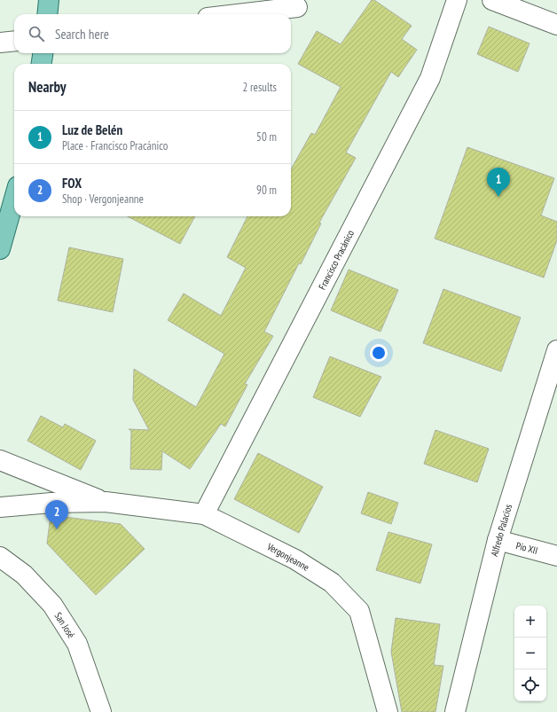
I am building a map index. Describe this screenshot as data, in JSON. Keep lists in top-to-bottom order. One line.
{"streets":{"street":["Francisco Pracánico","Alfredo Palacios","Pío XII","Vergonjeanne","San José"]},"crossings":[["Francisco Pracánico","Vergonjeanne"],["Alfredo Palacios","Pío XII"]],"page":{"search":"Search here","heading":["Nearby","2 results"],"list":[{"mark":"1","name":"Luz de Belén","note":"Place · Francisco Pracánico","value":"50 m"},{"mark":"2","name":"FOX","note":"Shop · Vergonjeanne","value":"90 m"}],"pins":["1","2"],"map_buttons":["+","−"]}}
